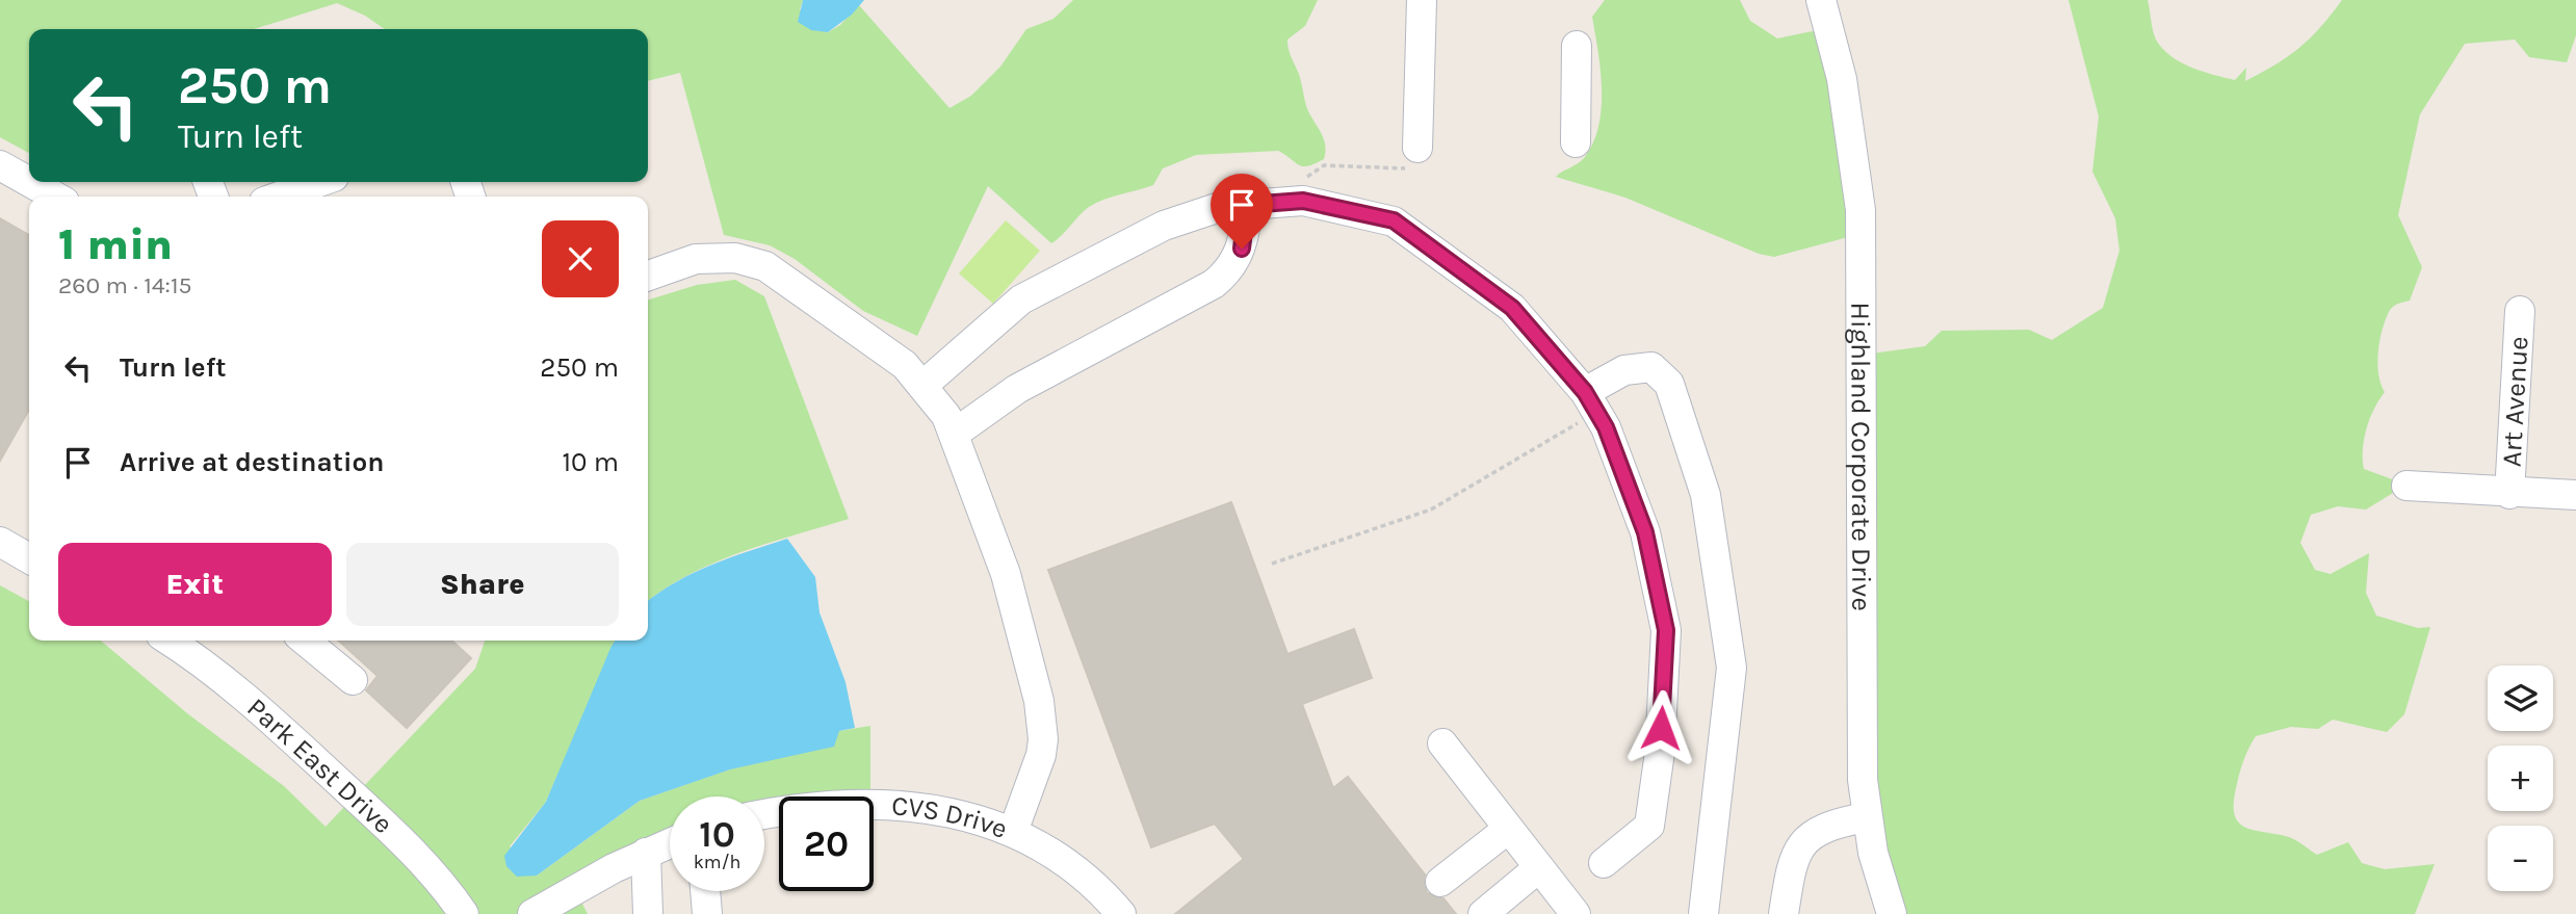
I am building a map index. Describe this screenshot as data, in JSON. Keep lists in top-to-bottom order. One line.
{"streets":{"street":["Art Avenue","Highland Corporate Drive","Park East Drive","CVS Drive"]},"page":{"turn":["250 m","Turn left"],"heading":["1 min","260 m · 14:15"],"list":[{"name":"Turn left","value":"250 m"},{"name":"Arrive at destination","value":"10 m"}],"buttons":["Exit","Share"],"map_buttons":["+","−"],"speed":"10 km/h","limit":"20"}}
